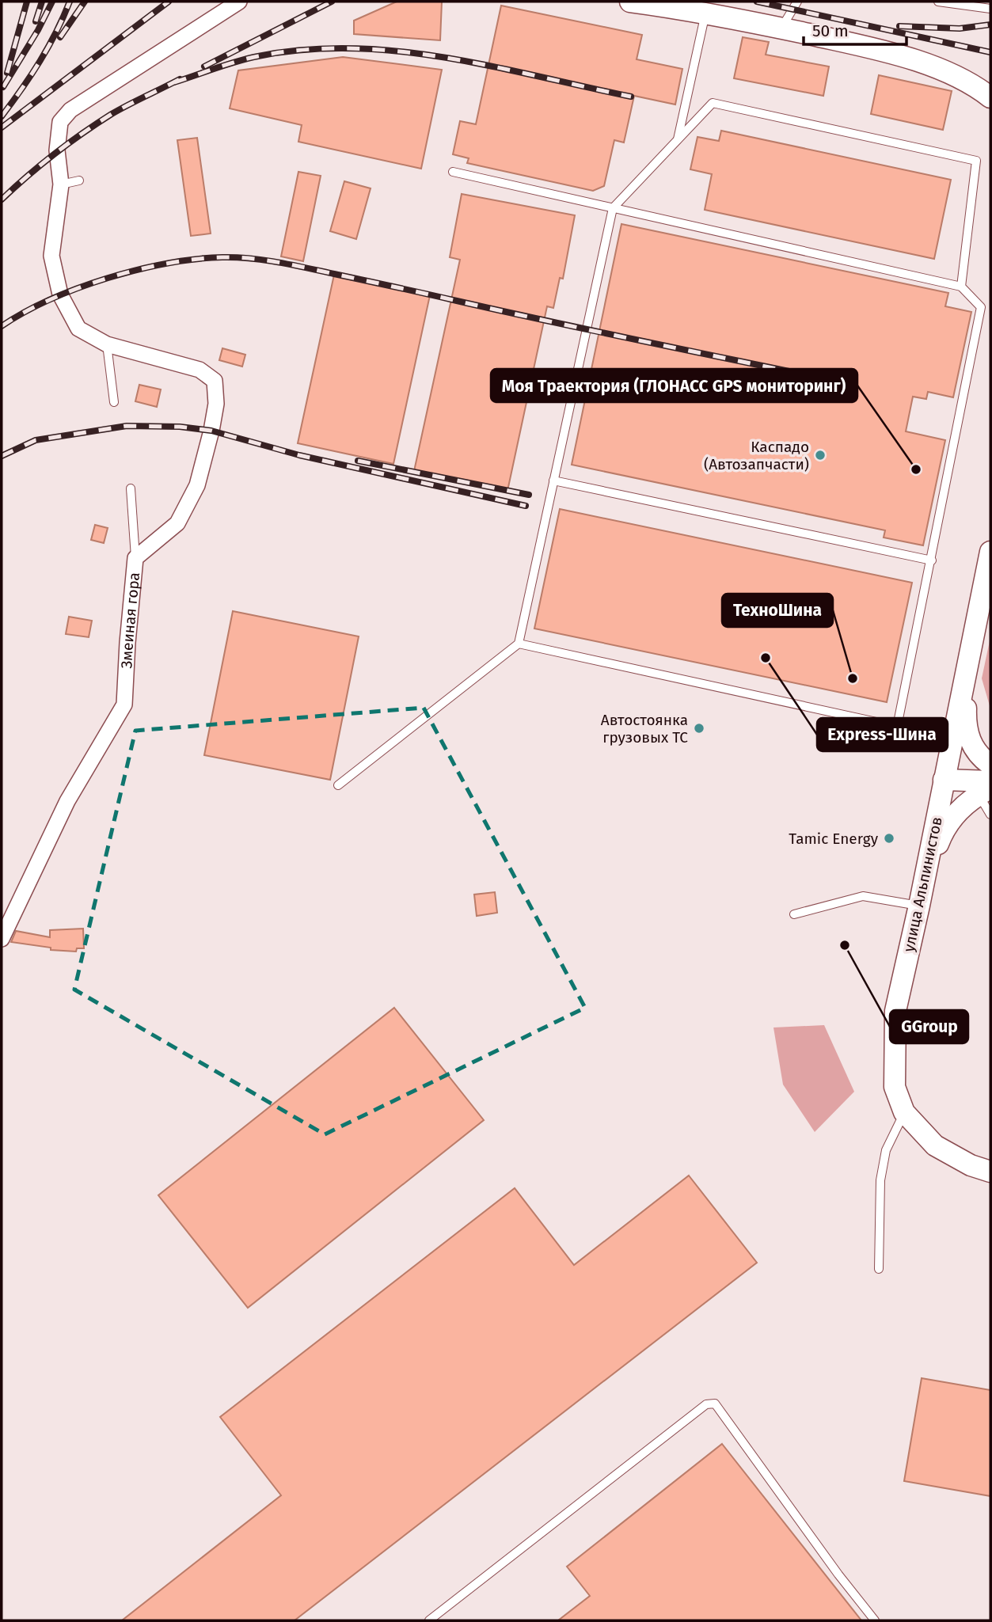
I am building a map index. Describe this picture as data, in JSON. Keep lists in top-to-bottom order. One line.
{"streets":{"main road":["улица Альпинистов"],"street":["Змеиная гора"]},"places":["Каспадо (Автозапчасти)","Моя Траектория (ГЛОНАСС GPS мониторинг)","Express-Шина","ТехноШина","Автостоянка грузовых ТС","Tamic Energy","GGroup"],"scale_bar":"50 m"}
